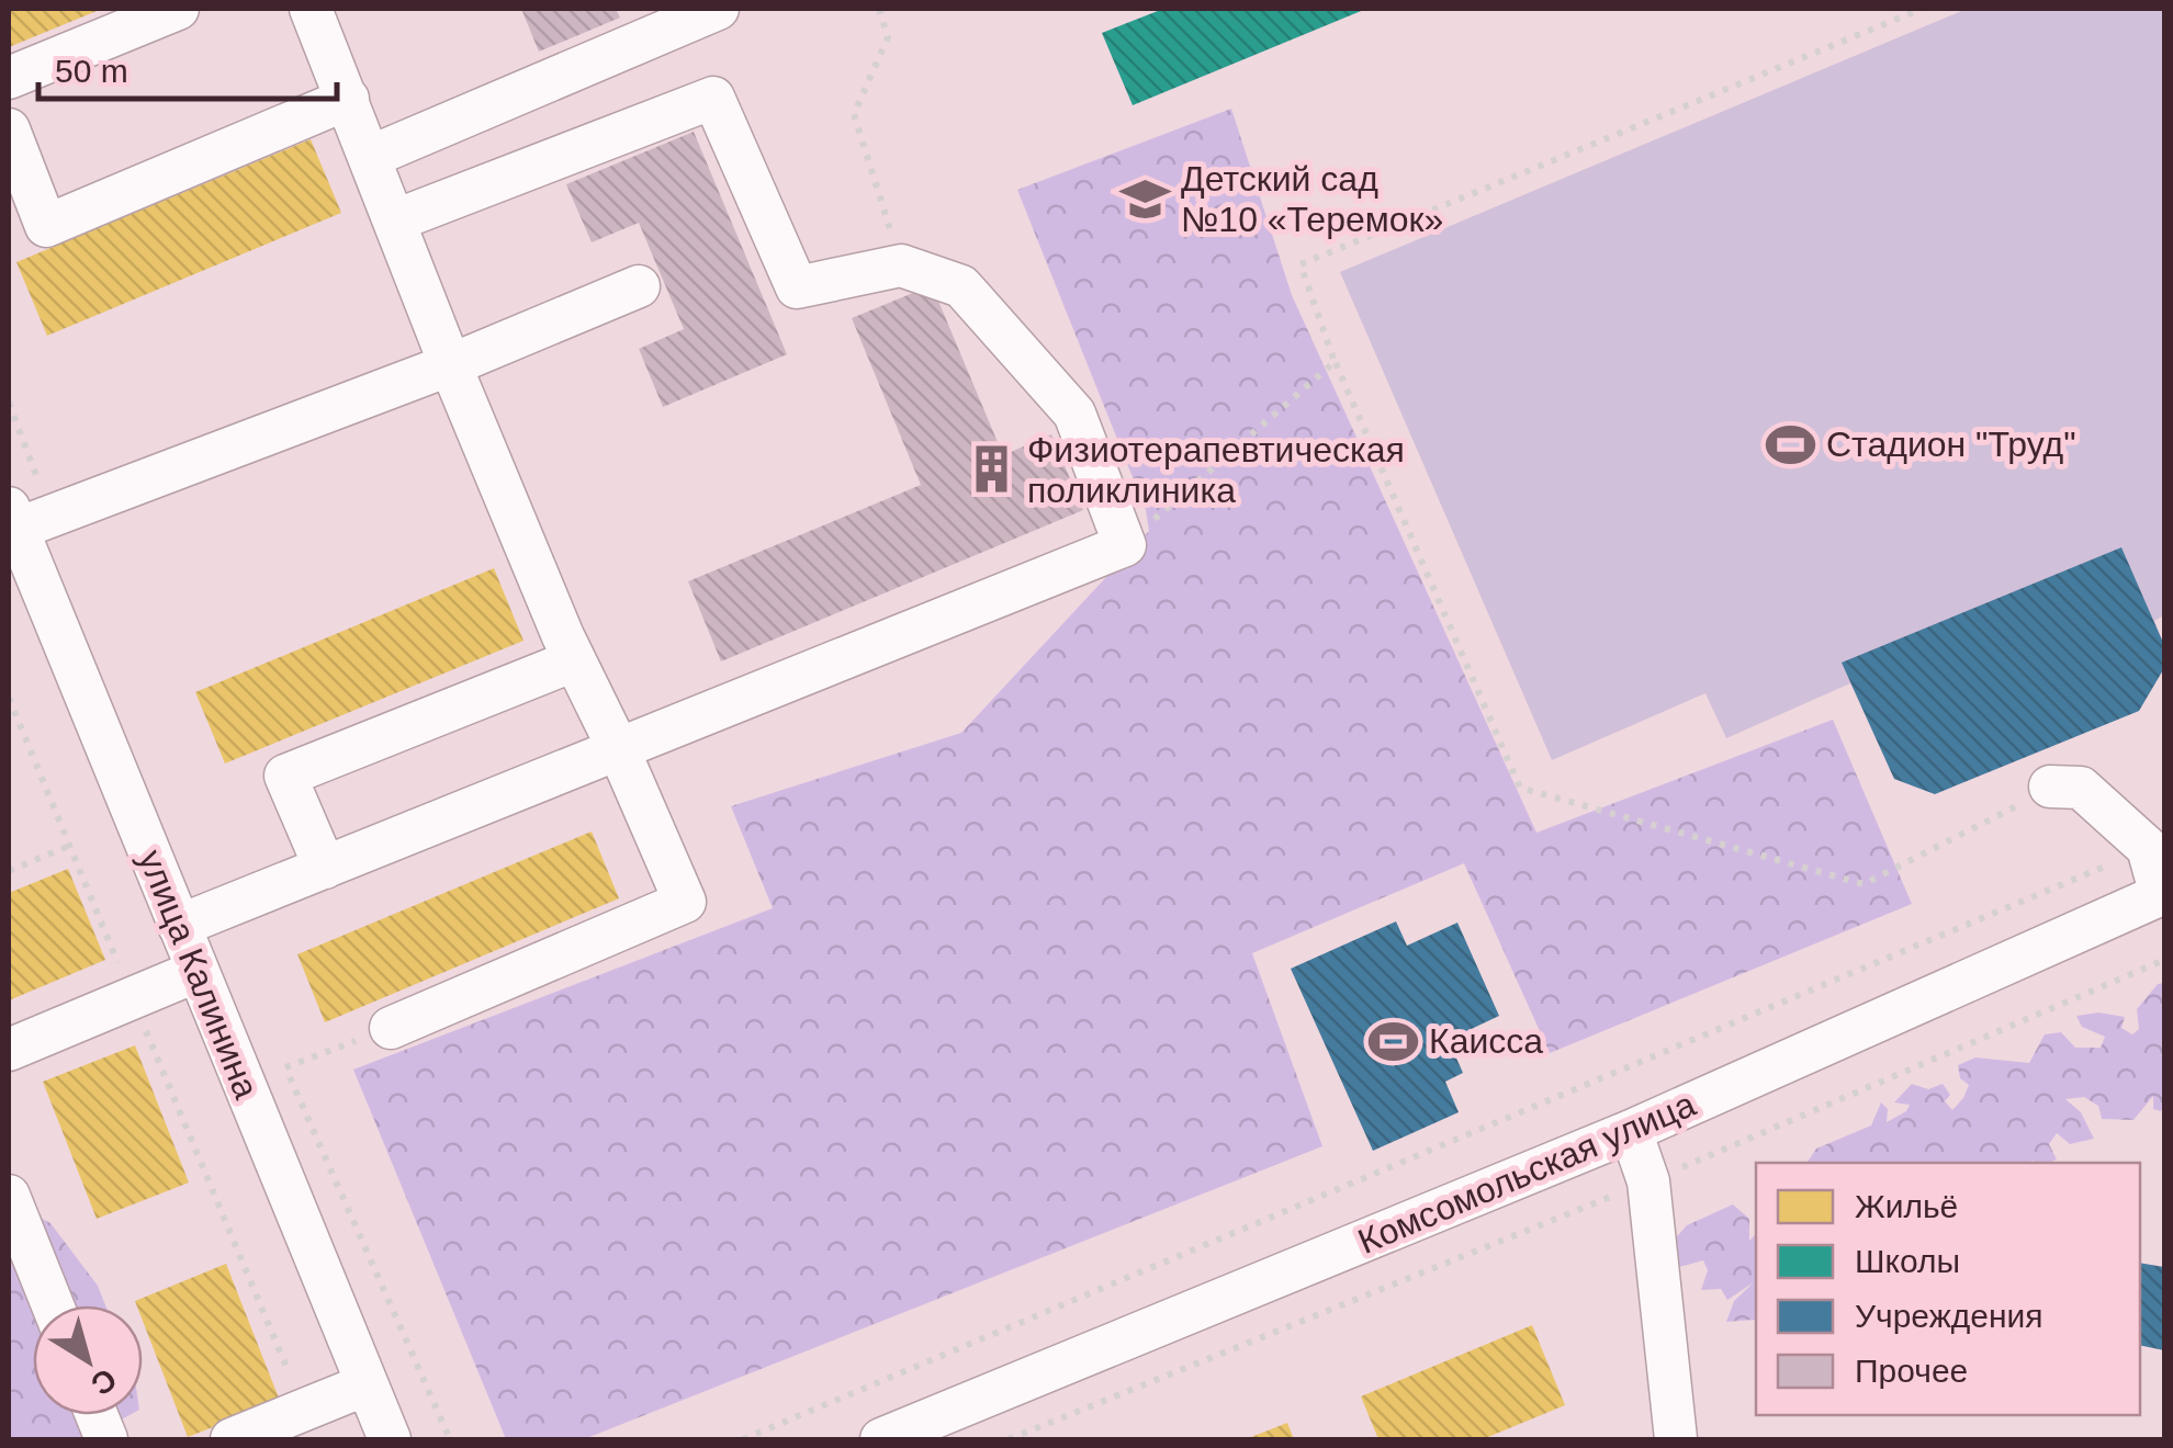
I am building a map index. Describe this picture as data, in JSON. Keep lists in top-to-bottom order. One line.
{"streets":{"street":["улица Калинина","Комсомольская улица"]},"places":{"school or university":["Детский сад №10 «Теремок»"],"sports":["Стадион \"Труд\"","Каисса"],"building":["Физиотерапевтическая поликлиника"]},"legend":["Жильё","Школы","Учреждения","Прочее"],"scale_bar":"50 m","north":"bottom right"}
